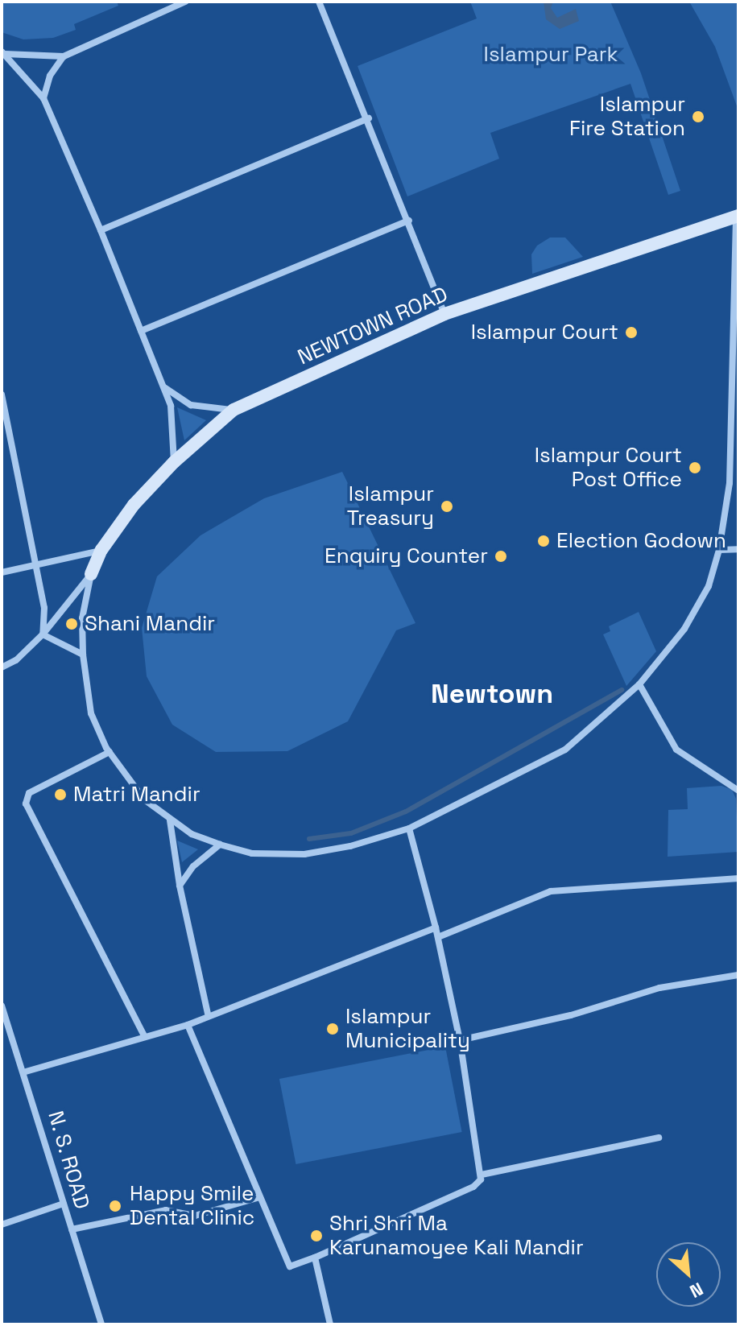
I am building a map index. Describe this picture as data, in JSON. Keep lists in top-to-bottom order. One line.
{"streets":{"street":["NEWTOWN ROAD","N. S. ROAD"]},"districts":["Newtown"],"parks":["Islampur Park"],"places":["Islampur Fire Station","Islampur Court","Islampur Court Post Office","Islampur Treasury","Election Godown","Enquiry Counter","Shani Mandir","Matri Mandir","Islampur Municipality","Happy Smile Dental Clinic","Shri Shri Ma Karunamoyee Kali Mandir"],"north":"bottom right"}
